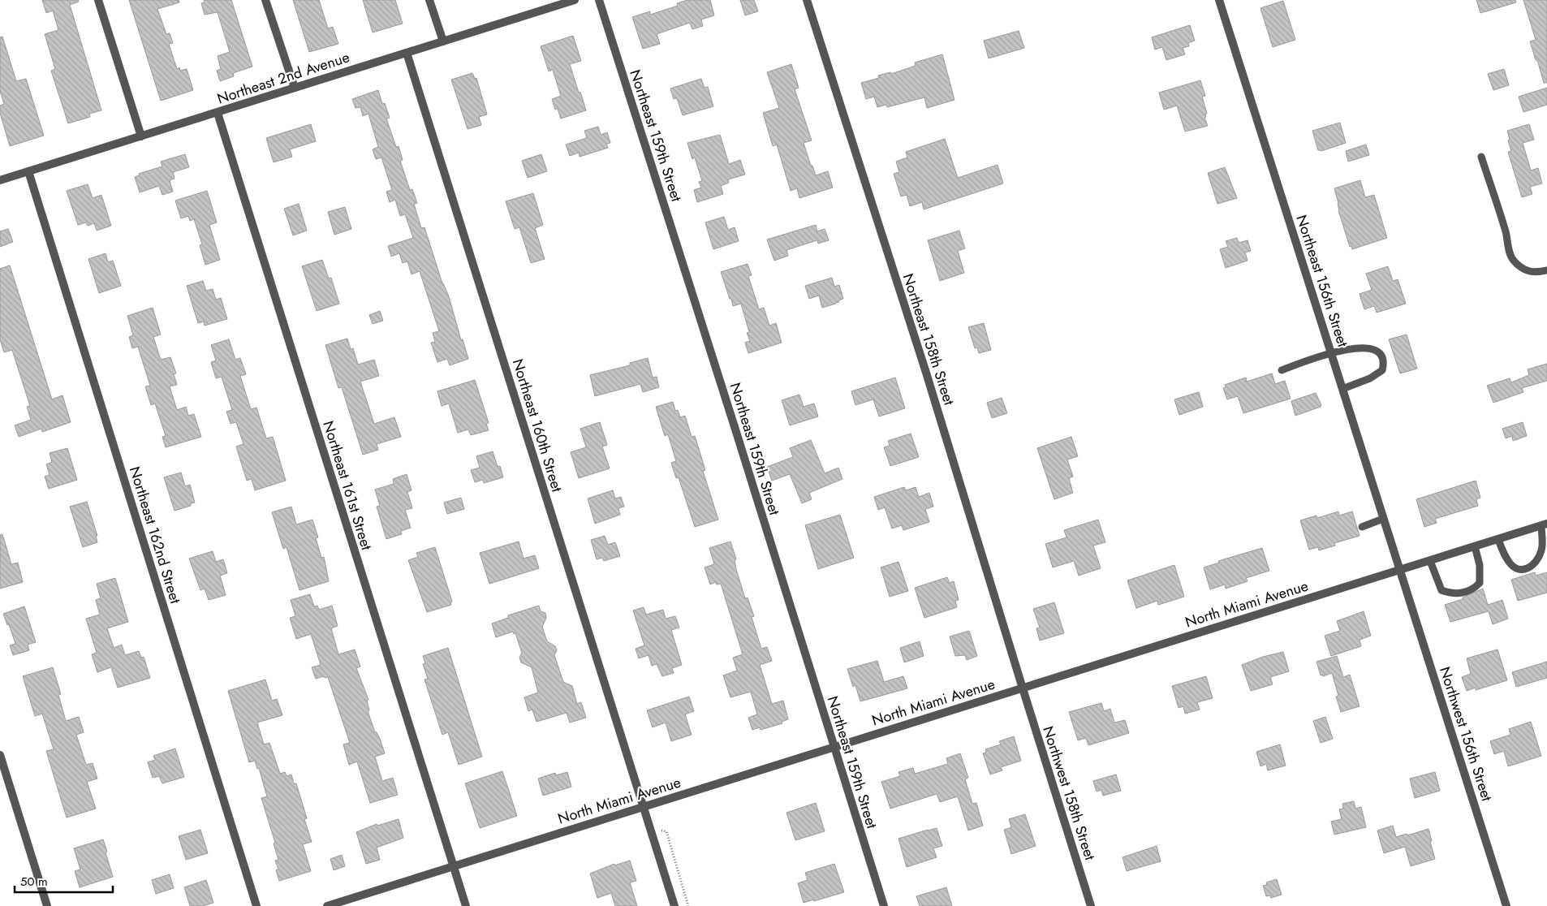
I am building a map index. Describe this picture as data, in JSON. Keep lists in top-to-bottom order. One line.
{"streets":{"street":["Northeast 2nd Avenue","Northeast 159th Street","Northeast 156th Street","Northeast 158th Street","Northeast 160th Street","Northeast 161st Street","Northeast 162nd Street","North Miami Avenue","Northwest 156th Street","Northwest 158th Street"]},"crossings":[["Northeast 2nd Avenue","Northeast 160th Street"],["Northeast 2nd Avenue","Northeast 161st Street"],["Northeast 2nd Avenue","Northeast 162nd Street"],["Northeast 159th Street","North Miami Avenue"],["Northeast 156th Street","North Miami Avenue"],["Northeast 156th Street","Northwest 156th Street"],["Northeast 158th Street","North Miami Avenue"],["Northeast 158th Street","Northwest 158th Street"],["Northeast 160th Street","North Miami Avenue"],["Northeast 161st Street","North Miami Avenue"],["North Miami Avenue","Northwest 156th Street"],["North Miami Avenue","Northwest 158th Street"]],"scale_bar":"50 m"}
